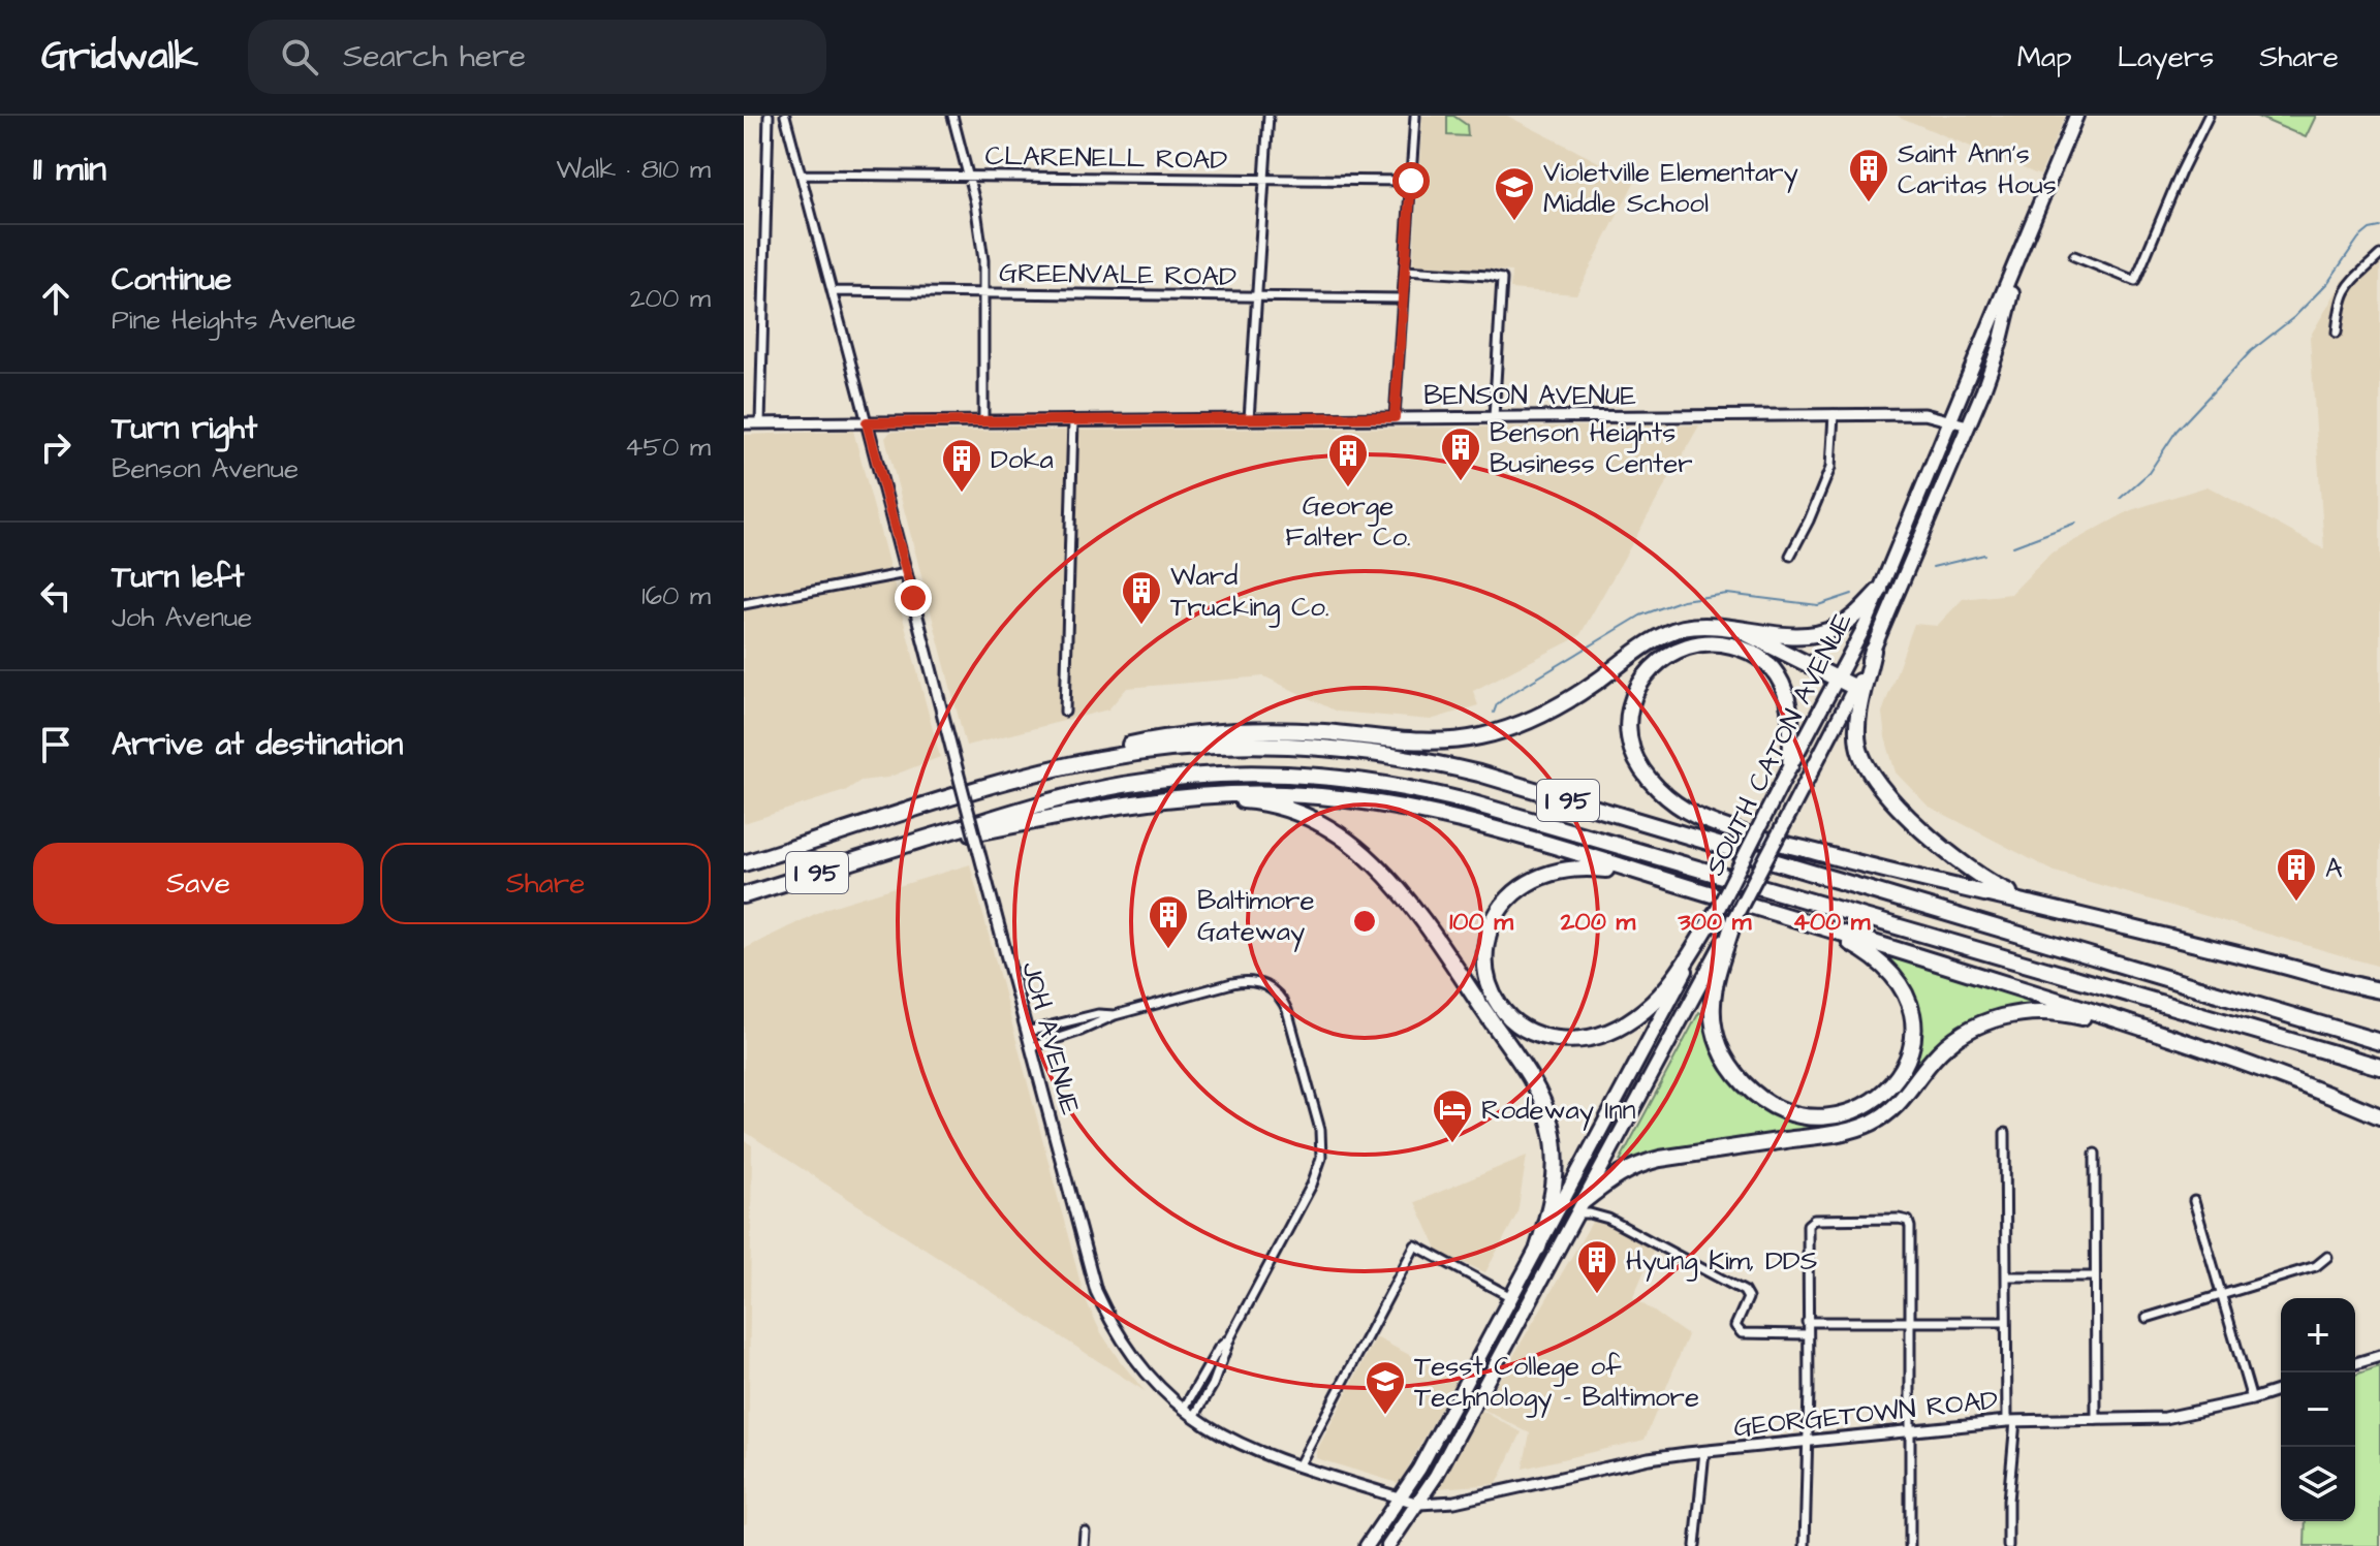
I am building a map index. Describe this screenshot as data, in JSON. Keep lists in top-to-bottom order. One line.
{"streets":{"highway":["I 95"],"main road":["SOUTH CATON AVENUE"],"street":["CLARENELL ROAD","GREENVALE ROAD","BENSON AVENUE","JOH AVENUE","GEORGETOWN ROAD"]},"crossings":[["BENSON AVENUE","SOUTH CATON AVENUE"],["BENSON AVENUE","JOH AVENUE"],["SOUTH CATON AVENUE","JOH AVENUE"],["SOUTH CATON AVENUE","GEORGETOWN ROAD"],["JOH AVENUE","GEORGETOWN ROAD"]],"places":{"building":["Saint Ann's Caritas Hous","Benson Heights Business Center","George Falter Co.","Doka","Ward Trucking Co.","A","Baltimore Gateway","Hyung Kim, DDS"],"school or university":["Violetville Elementary Middle School","Tesst College of Technology - Baltimore"],"hotel":["Rodeway Inn"]},"page":{"header":"Gridwalk","search":"Search here","nav":["Map","Layers","Share"],"heading":["11 min","Walk · 810 m"],"list":[["Continue","Pine Heights Avenue","200 m"],["Turn right","Benson Avenue","450 m"],["Turn left","Joh Avenue","160 m"],"Arrive at destination"],"buttons":["Save","Share"],"map_buttons":["+","−"]},"rings":["100 m","200 m","300 m","400 m"]}
